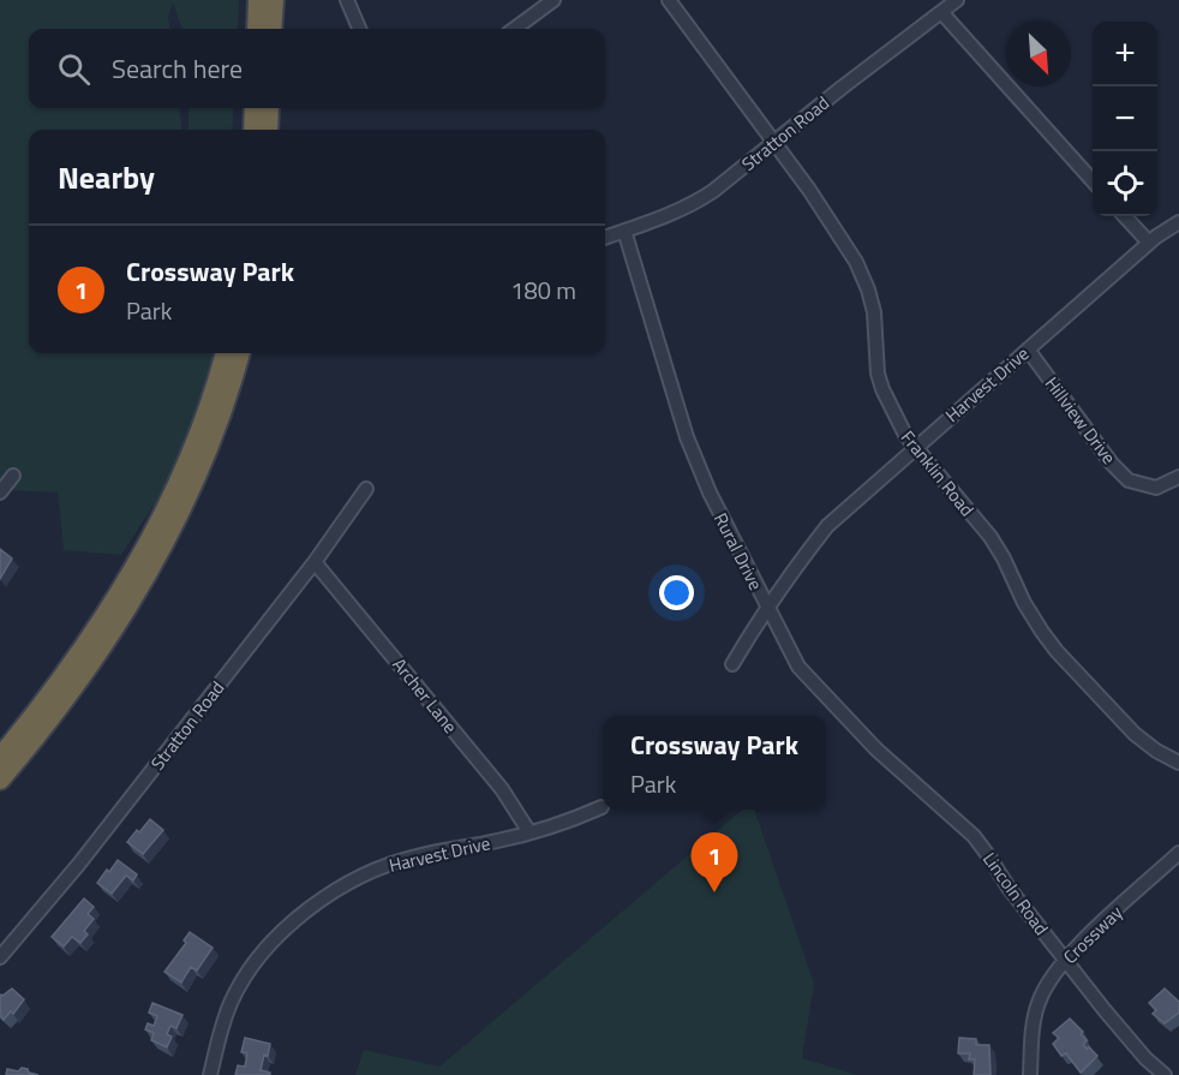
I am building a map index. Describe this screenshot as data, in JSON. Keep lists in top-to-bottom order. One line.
{"streets":{"street":["Stratton Road","Harvest Drive","Hillview Drive","Franklin Road","Rural Drive","Archer Lane","Lincoln Road","Crossway"]},"crossings":[["Stratton Road","Franklin Road"],["Stratton Road","Rural Drive"],["Stratton Road","Archer Lane"],["Harvest Drive","Hillview Drive"],["Harvest Drive","Franklin Road"],["Harvest Drive","Rural Drive"],["Harvest Drive","Archer Lane"],["Rural Drive","Lincoln Road"],["Lincoln Road","Crossway"]],"north":"bottom right","page":{"map_buttons":["+","−"],"search":"Search here","heading":"Nearby","list":[{"mark":"1","name":"Crossway Park","note":"Park","value":"180 m"}],"popup":["Crossway Park","Park"],"pins":"1"}}
